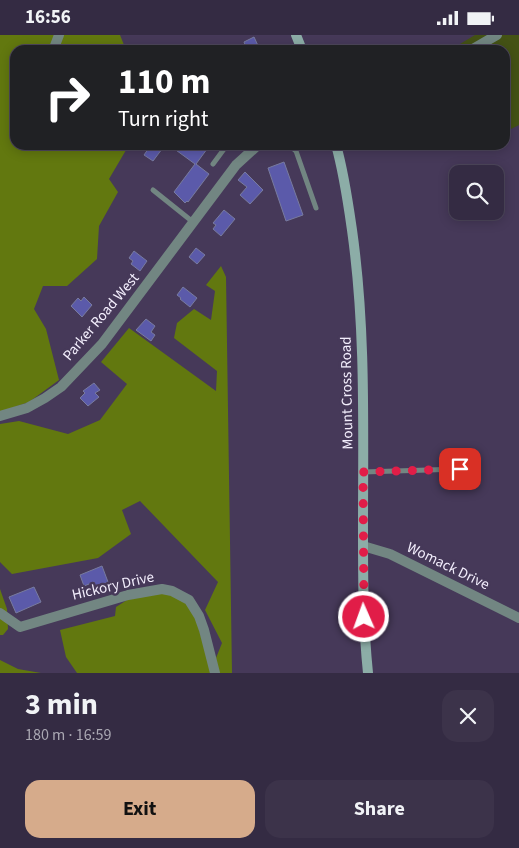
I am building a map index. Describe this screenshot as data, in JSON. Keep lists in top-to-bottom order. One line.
{"streets":{"main road":["Mount Cross Road"],"street":["Parker Road West","Womack Drive","Hickory Drive"]},"crossings":[["Mount Cross Road","Womack Drive"]],"page":{"status":"16:56","turn":["110 m","Turn right"],"heading":["3 min","180 m · 16:59"],"buttons":["Exit","Share"]}}
